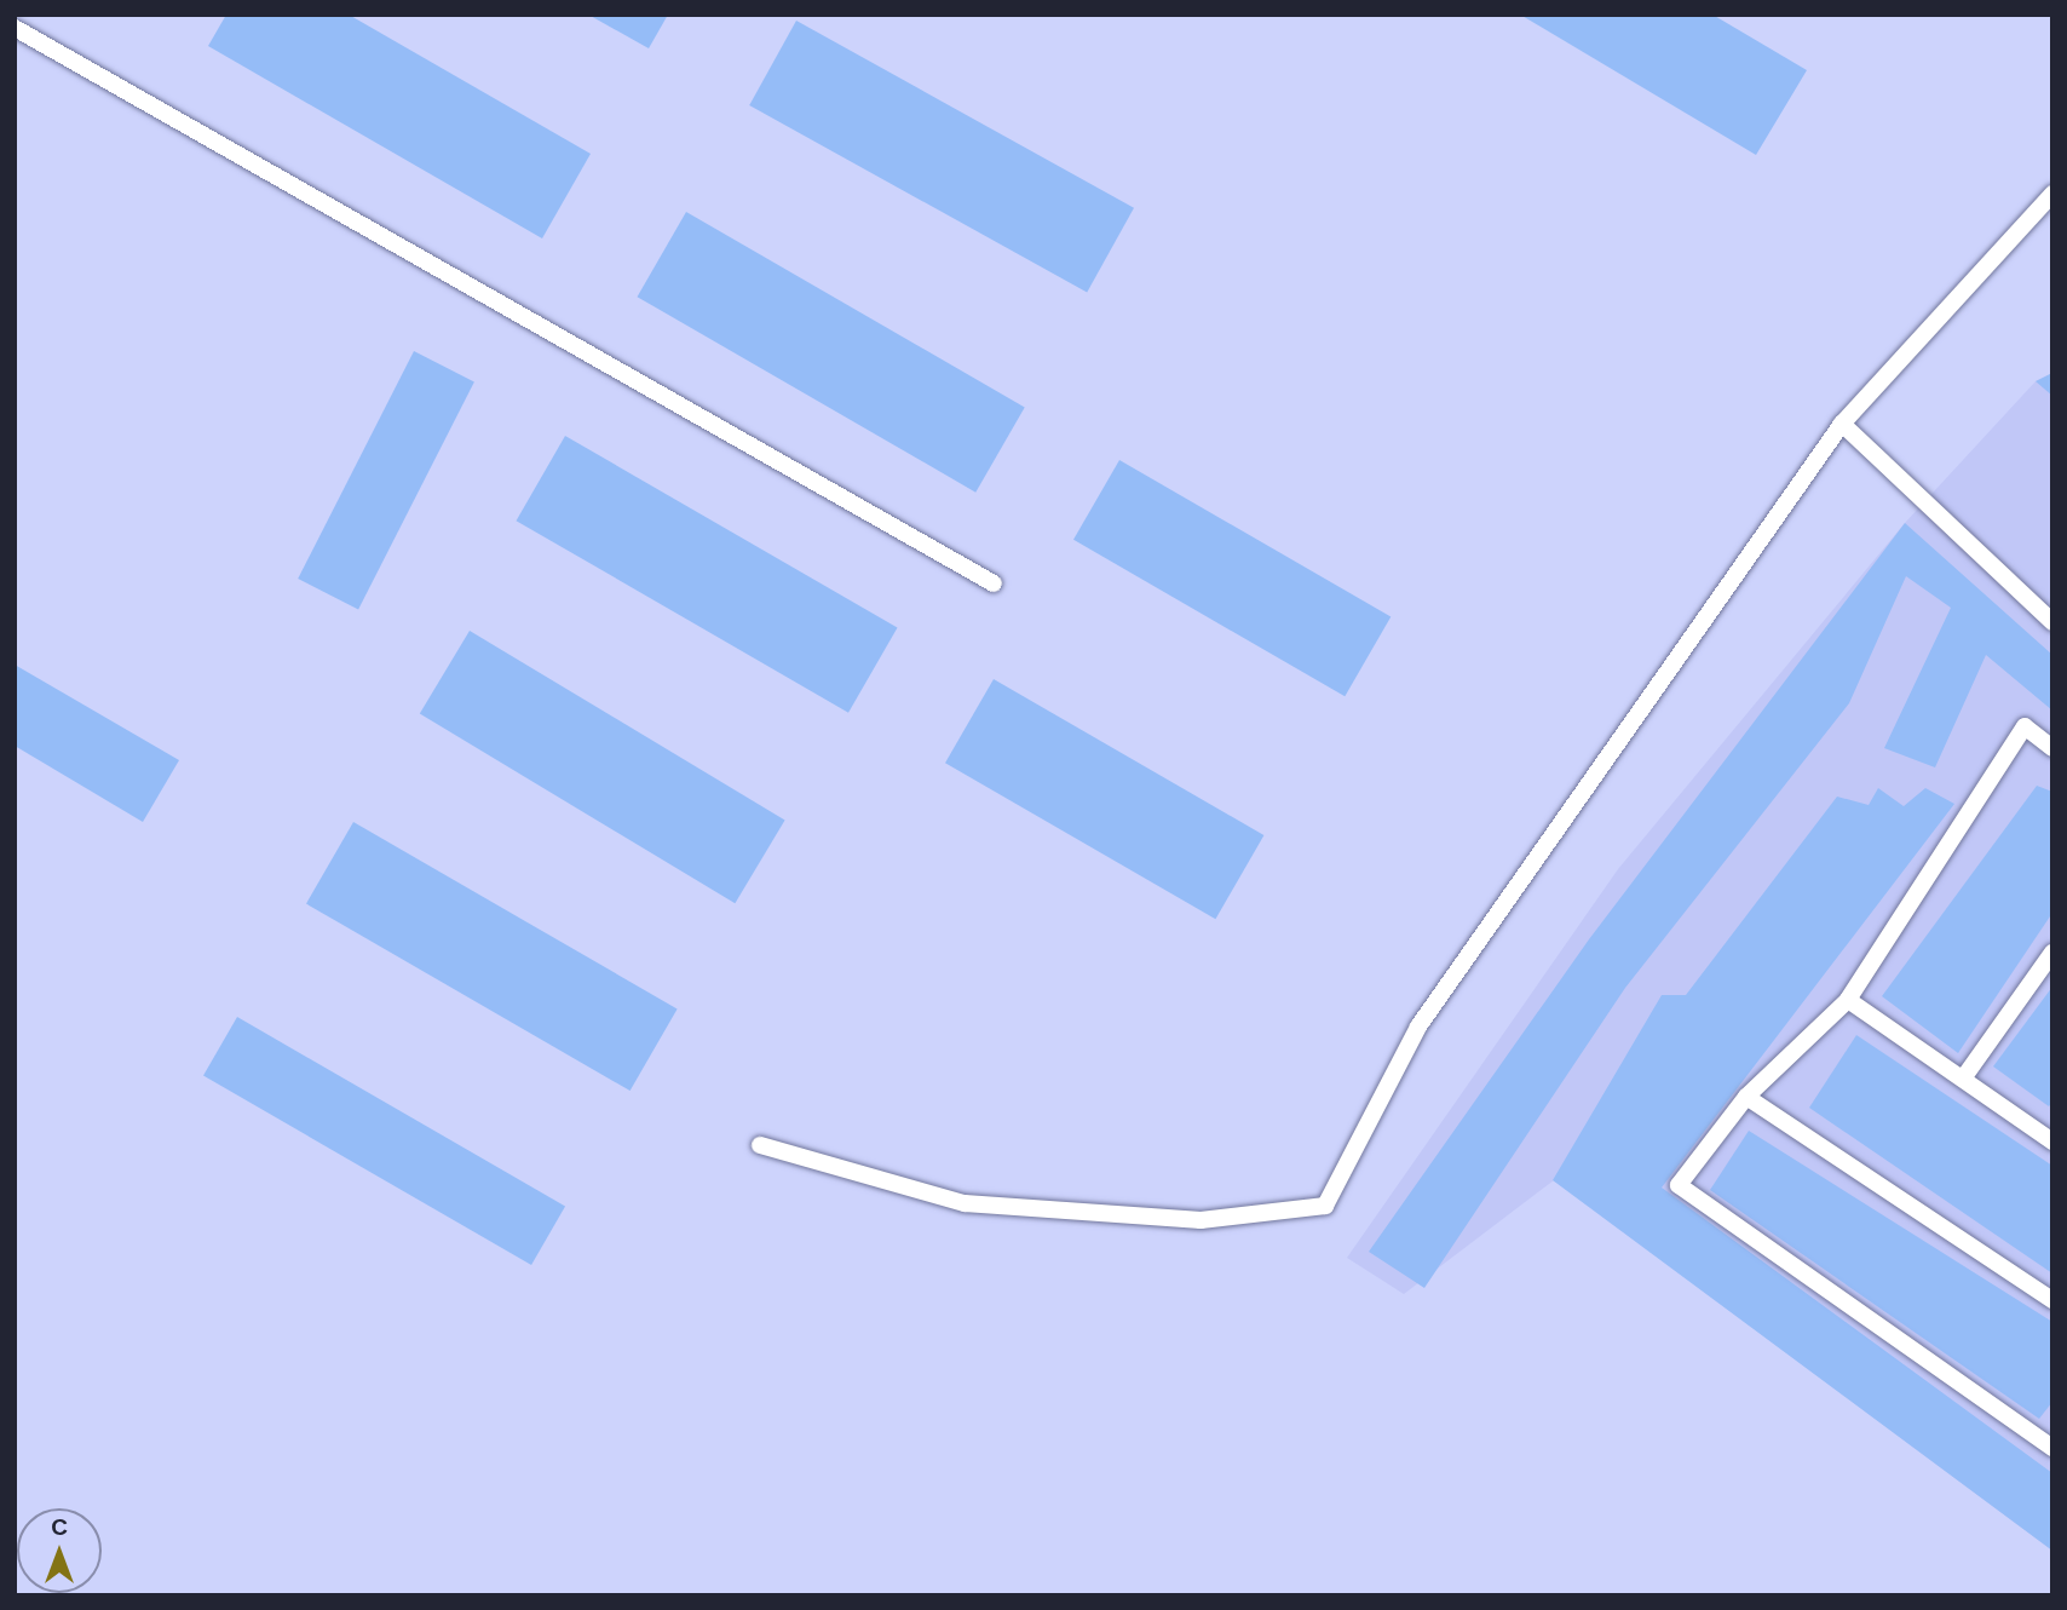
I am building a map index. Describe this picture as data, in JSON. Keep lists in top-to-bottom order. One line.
{"north":"top"}
